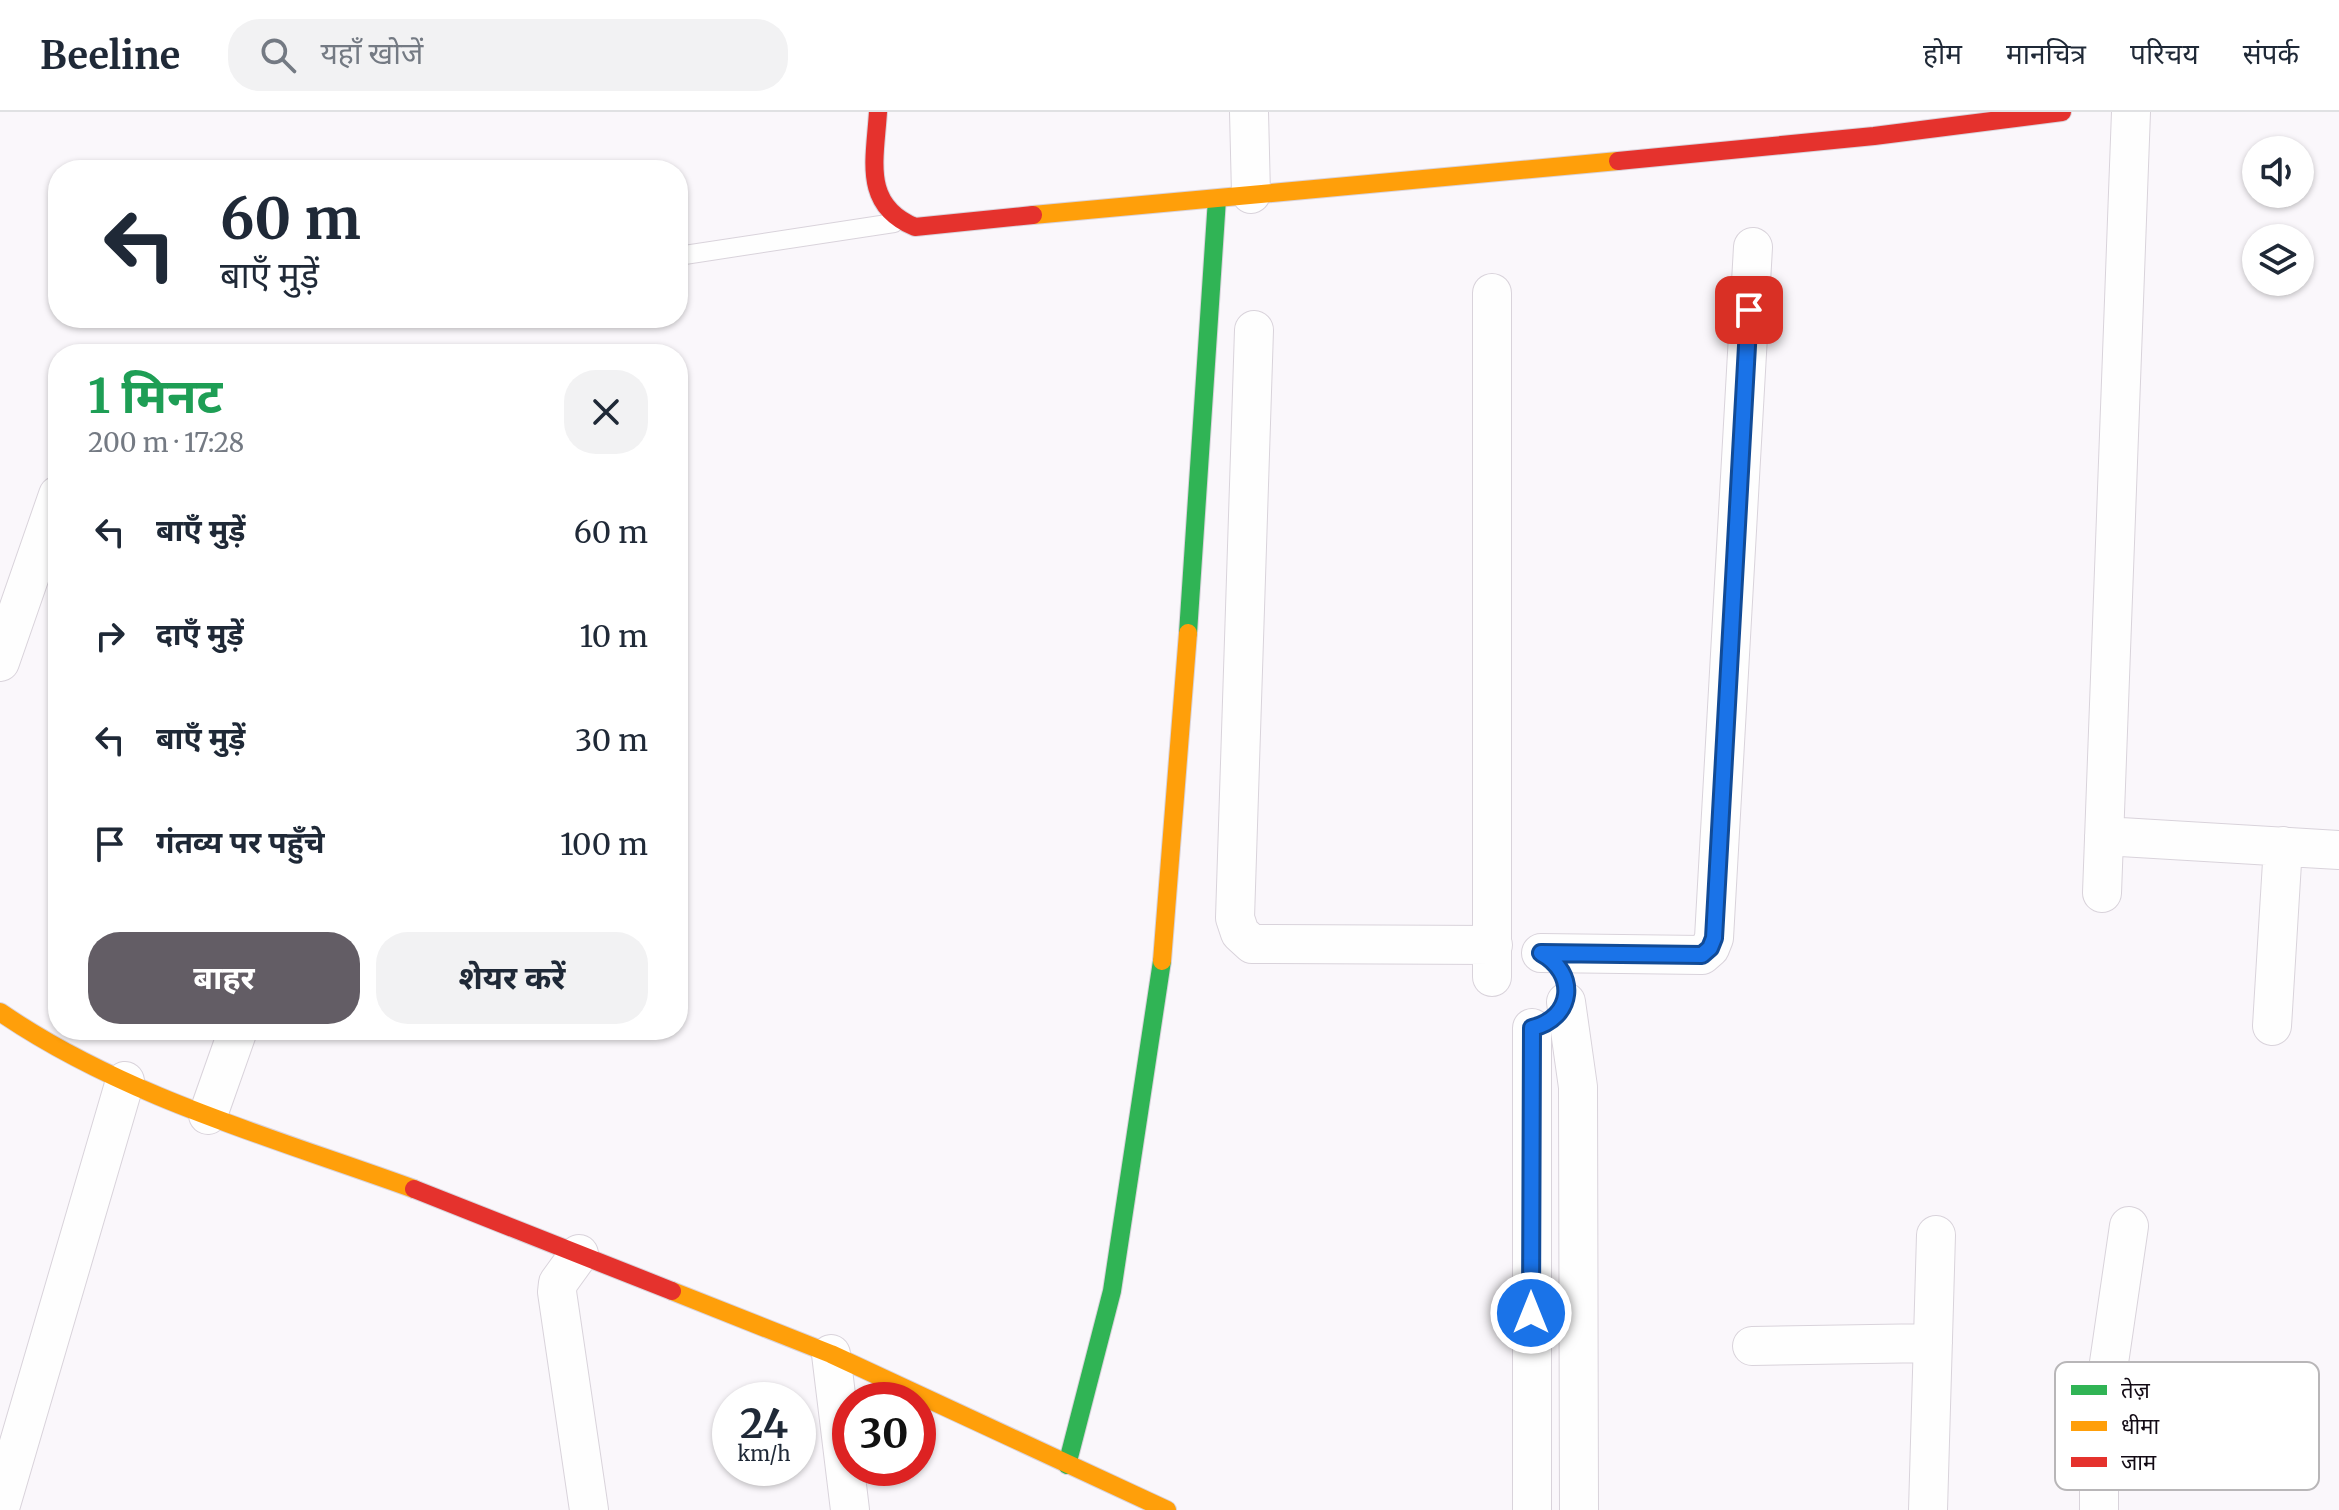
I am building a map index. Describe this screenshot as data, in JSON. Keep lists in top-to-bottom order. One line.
{"legend":["तेज़","धीमा","जाम"],"page":{"header":"Beeline","search":"यहाँ खोजें","nav":["होम","मानचित्र","परिचय","संपर्क"],"turn":["60 m","बाएँ मुड़ें"],"heading":["1 मिनट","200 m · 17:28"],"list":[{"name":"बाएँ मुड़ें","value":"60 m"},{"name":"दाएँ मुड़ें","value":"10 m"},{"name":"बाएँ मुड़ें","value":"30 m"},{"name":"गंतव्य पर पहुँचे","value":"100 m"}],"buttons":["बाहर","शेयर करें"],"speed":"24 km/h","limit":"30"}}
